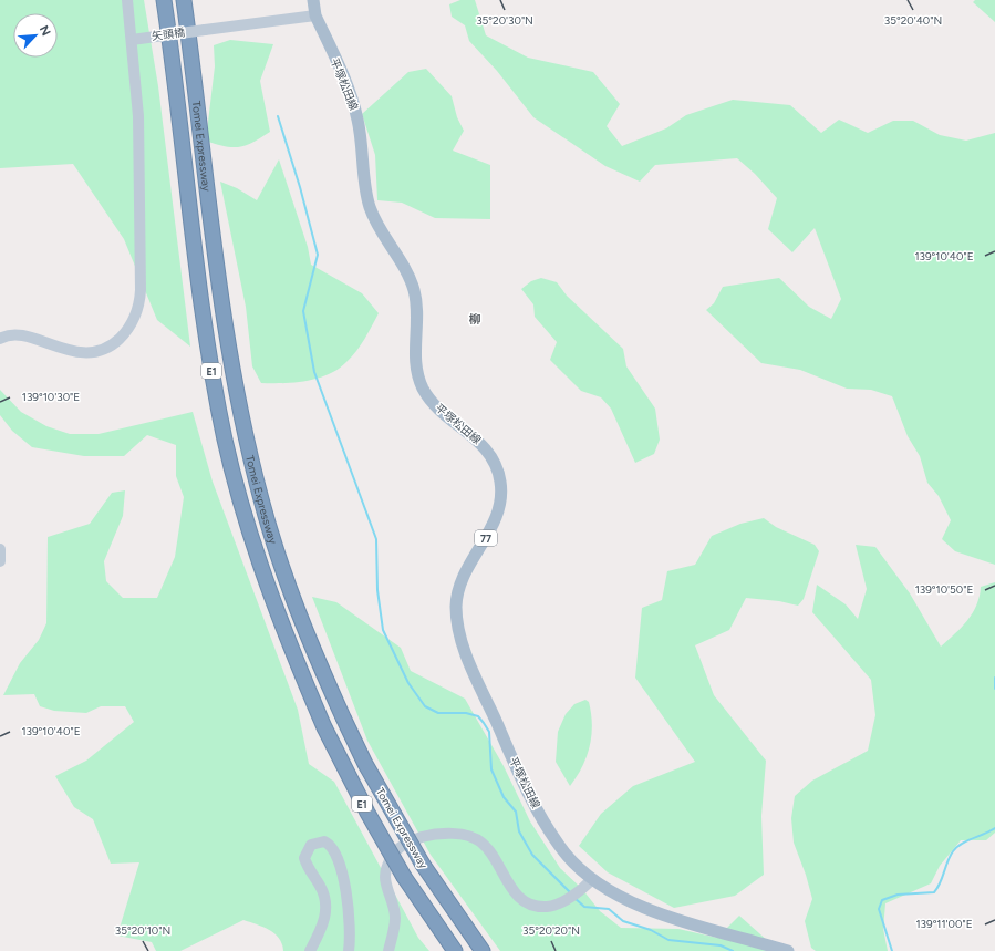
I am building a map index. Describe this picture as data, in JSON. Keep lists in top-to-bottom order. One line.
{"streets":{"highway":["Tomei Expressway","E1"],"main road":["平塚松田線","77"],"street":["矢頭橋"]},"crossings":[["矢頭橋","平塚松田線"]],"districts":["柳"],"north":"top right","coordinates":["35°20'30\"N","35°20'40\"N","139°10'40\"E","139°10'30\"E","139°10'50\"E","139°11'00\"E","35°20'10\"N","35°20'20\"N"]}
